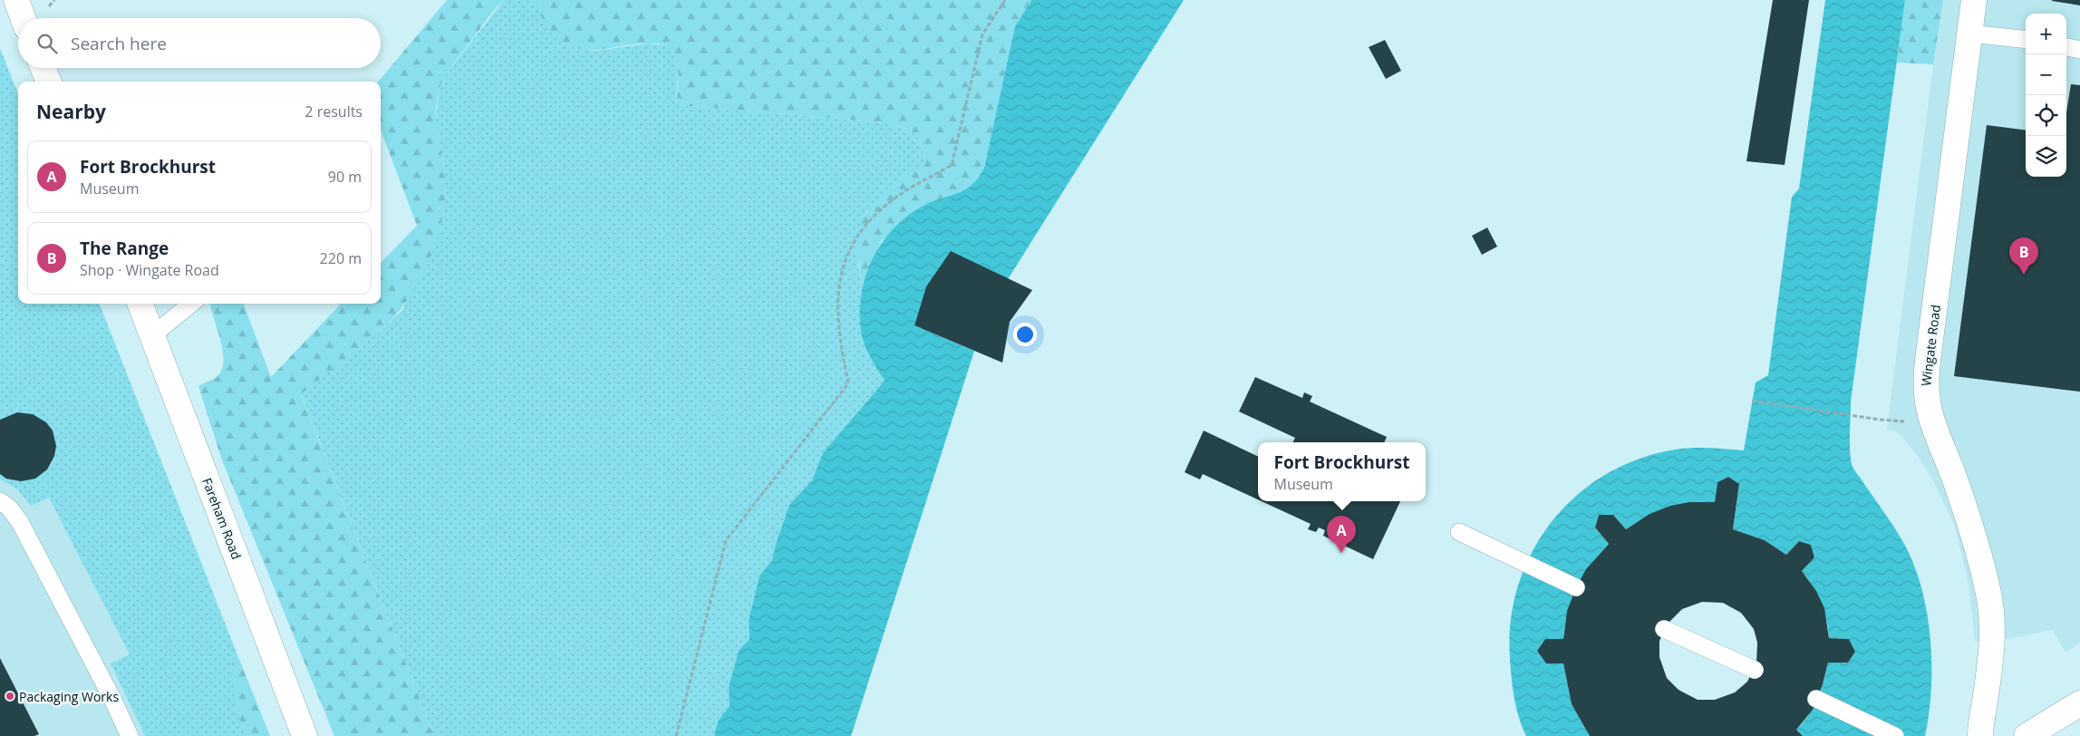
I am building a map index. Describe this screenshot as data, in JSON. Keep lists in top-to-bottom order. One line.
{"streets":{"street":["Wingate Road","Fareham Road"]},"places":["Packaging Works"],"page":{"map_buttons":["+","−"],"search":"Search here","heading":["Nearby","2 results"],"list":[{"mark":"A","name":"Fort Brockhurst","note":"Museum","value":"90 m"},{"mark":"B","name":"The Range","note":"Shop · Wingate Road","value":"220 m"}],"pins":["B","A"],"popup":["Fort Brockhurst","Museum"]}}
